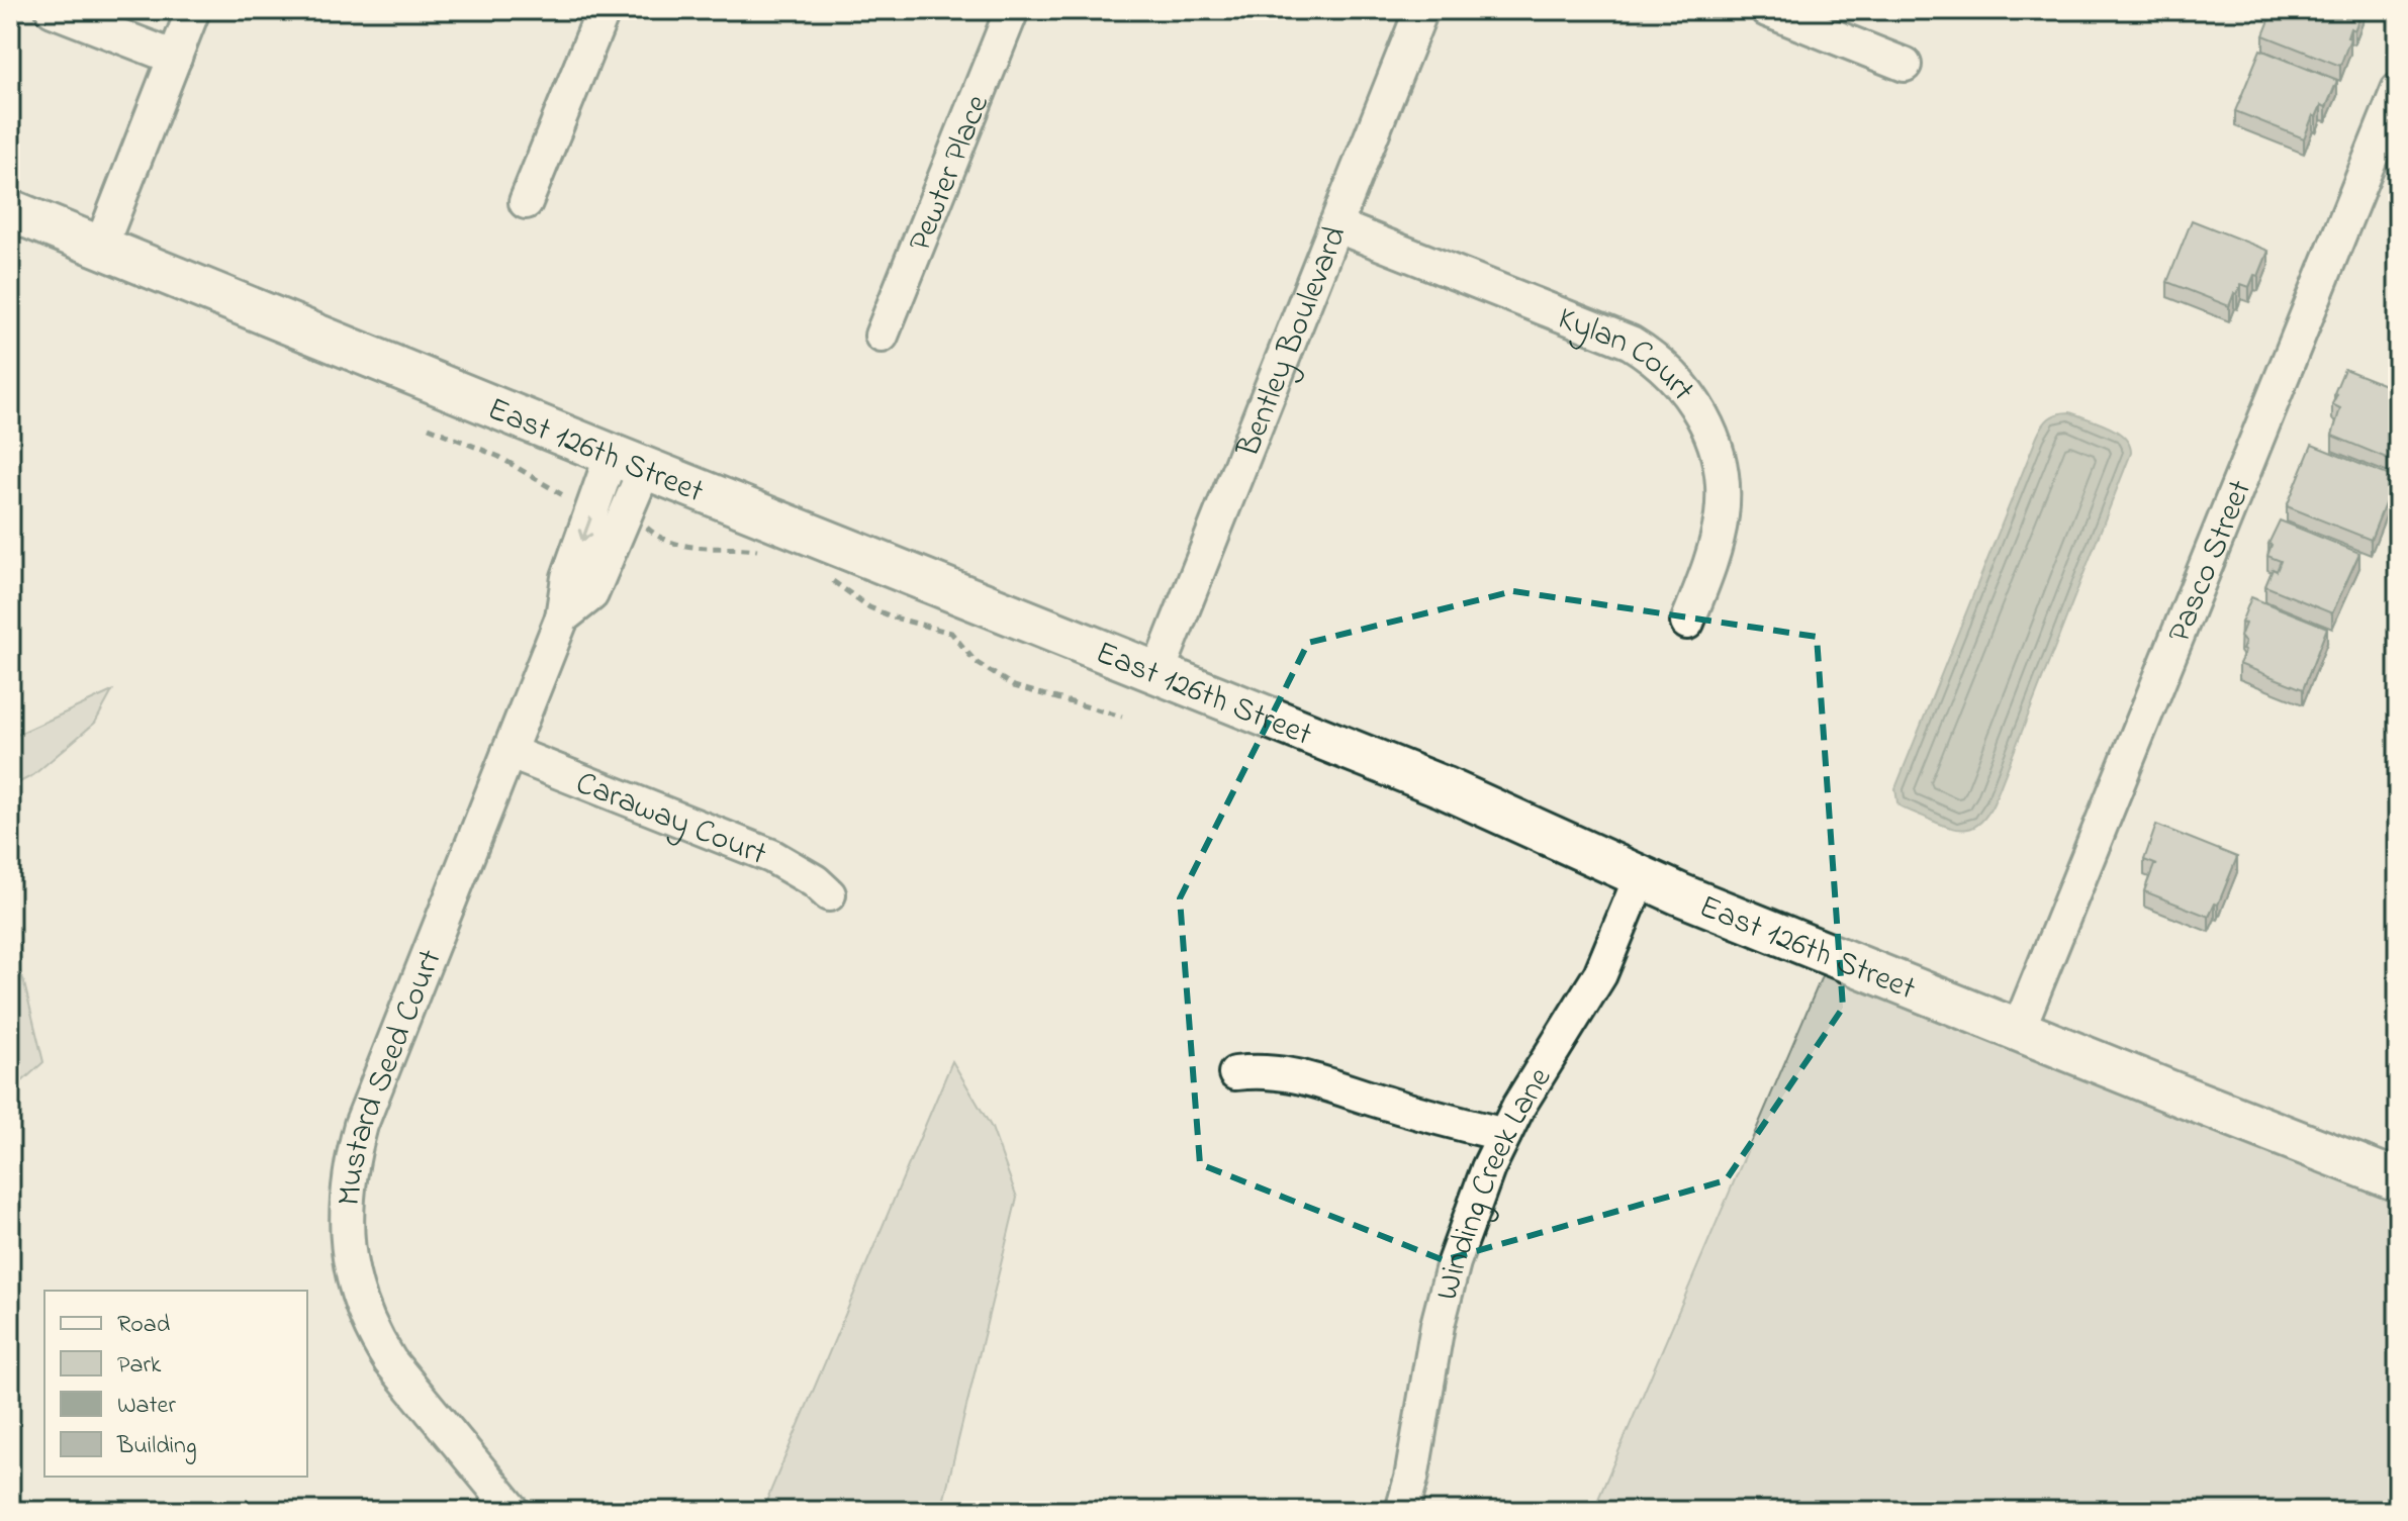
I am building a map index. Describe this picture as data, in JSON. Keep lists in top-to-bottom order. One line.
{"streets":{"main road":["East 126th Street"],"street":["Pewter Place","Bentley Boulevard","Kylan Court","Pasco Street","Caraway Court","Mustard Seed Court","Winding Creek Lane"]},"crossings":[["Bentley Boulevard","Kylan Court"],["Bentley Boulevard","East 126th Street"],["East 126th Street","Pasco Street"],["East 126th Street","Mustard Seed Court"],["East 126th Street","Winding Creek Lane"],["Caraway Court","Mustard Seed Court"]],"legend":["Road","Park","Water","Building"]}
